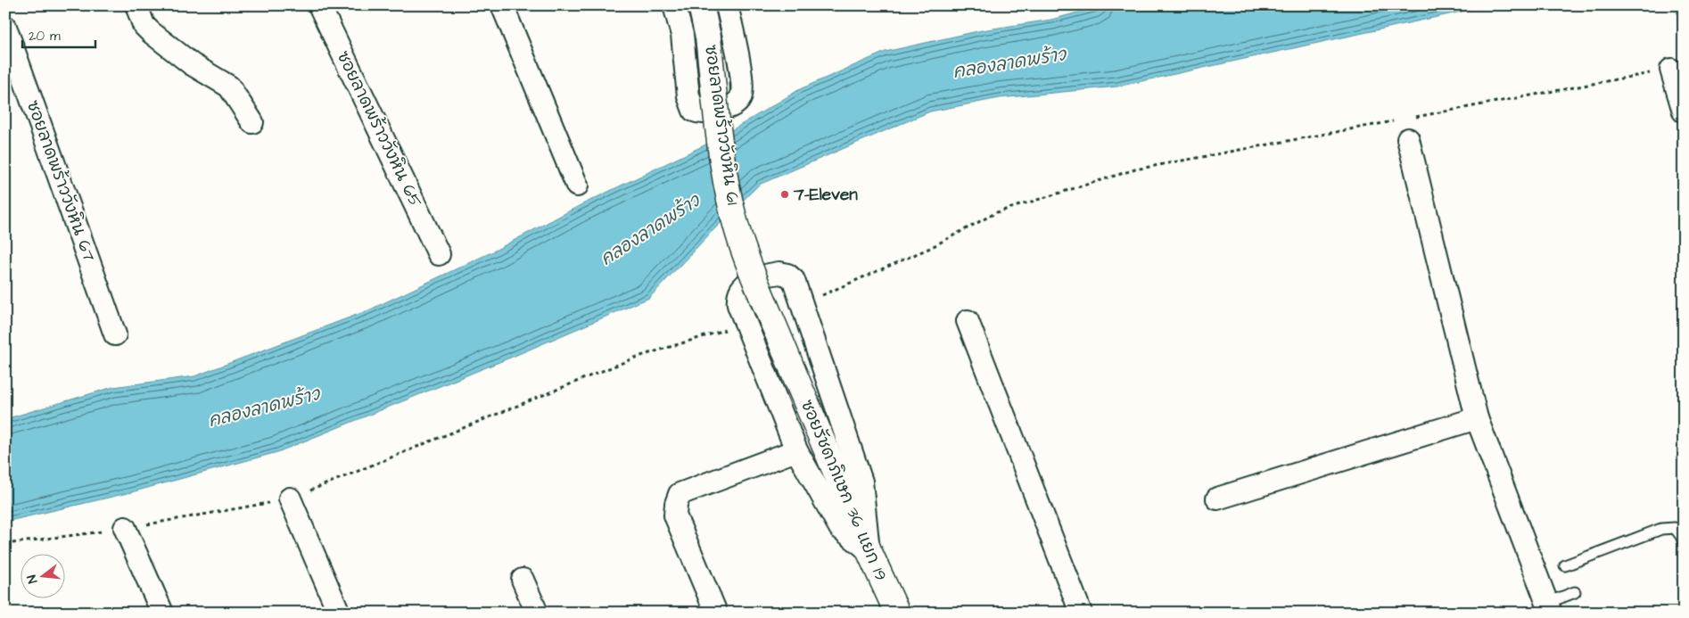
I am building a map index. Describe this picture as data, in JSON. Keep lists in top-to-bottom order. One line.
{"streets":{"street":["ซอยลาดพร้าววังหิน 61","ซอยลาดพร้าววังหิน 65","ซอยลาดพร้าววังหิน 67","ซอยรัชดาภิเษก 36 แยก 19"]},"crossings":[["ซอยลาดพร้าววังหิน 61","ซอยรัชดาภิเษก 36 แยก 19"]],"water":["คลองลาดพร้าว"],"places":["7-Eleven"],"scale_bar":"20 m","north":"left"}
